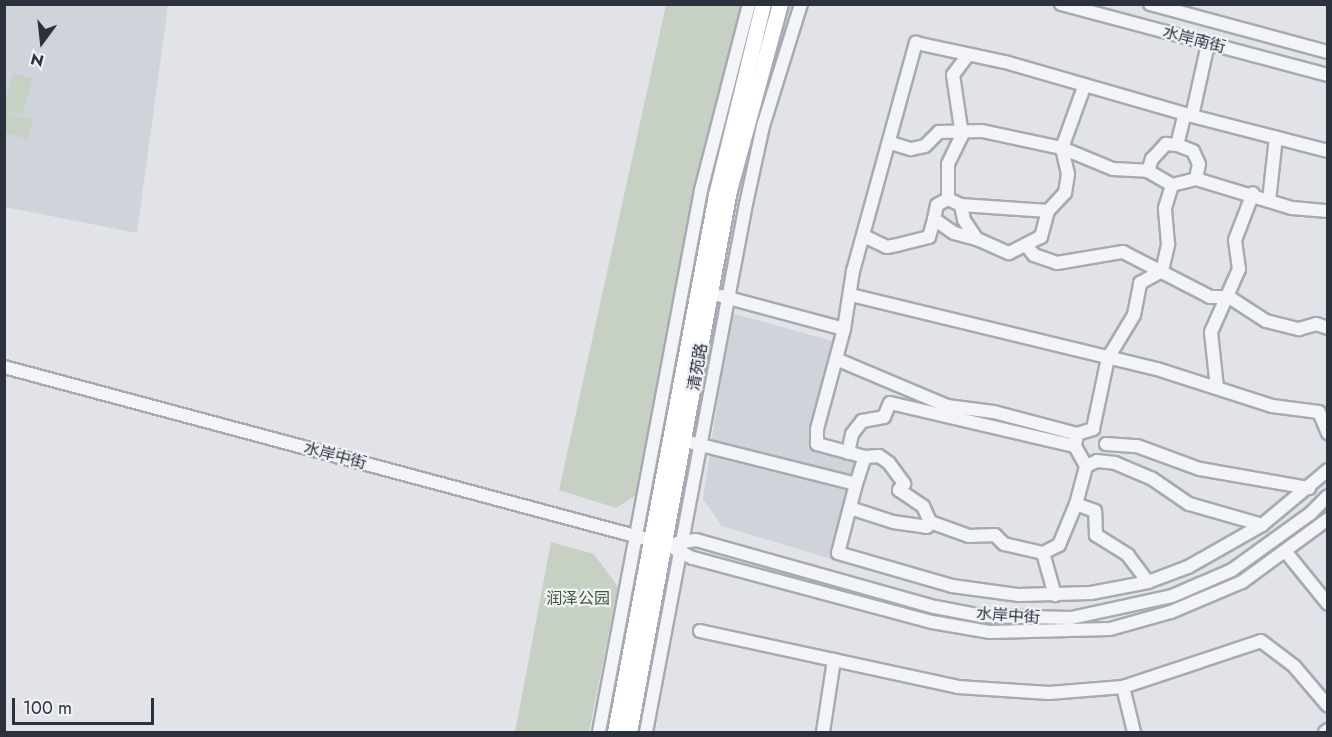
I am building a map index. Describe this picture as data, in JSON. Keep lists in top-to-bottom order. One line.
{"streets":{"main road":["清苑路"],"street":["水岸南街","水岸中街"]},"crossings":[["清苑路","水岸中街"]],"parks":["润泽公园"],"scale_bar":"100 m","north":"bottom"}
